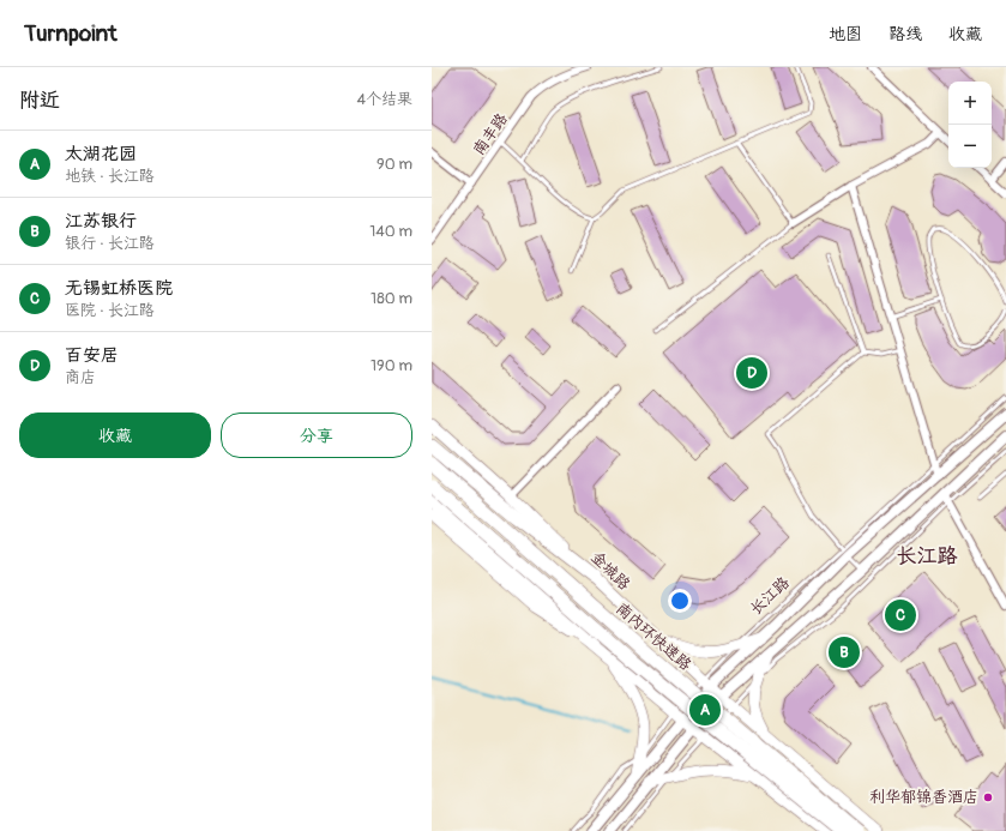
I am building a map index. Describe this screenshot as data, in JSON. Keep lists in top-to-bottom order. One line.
{"streets":{"highway":["南内环快速路"],"main road":["金城路","长江路"],"street":["南丰路"]},"crossings":[["金城路","长江路"]],"districts":["长江路"],"places":["利华郁锦香酒店"],"page":{"header":"Turnpoint","nav":["地图","路线","收藏"],"heading":["附近","4个结果"],"map_buttons":["+","−"],"list":[{"mark":"A","name":"太湖花园","note":"地铁 · 长江路","value":"90 m"},{"mark":"B","name":"江苏银行","note":"银行 · 长江路","value":"140 m"},{"mark":"C","name":"无锡虹桥医院","note":"医院 · 长江路","value":"180 m"},{"mark":"D","name":"百安居","note":"商店","value":"190 m"}],"pins":["D","C","B","A"],"buttons":["收藏","分享"]}}
